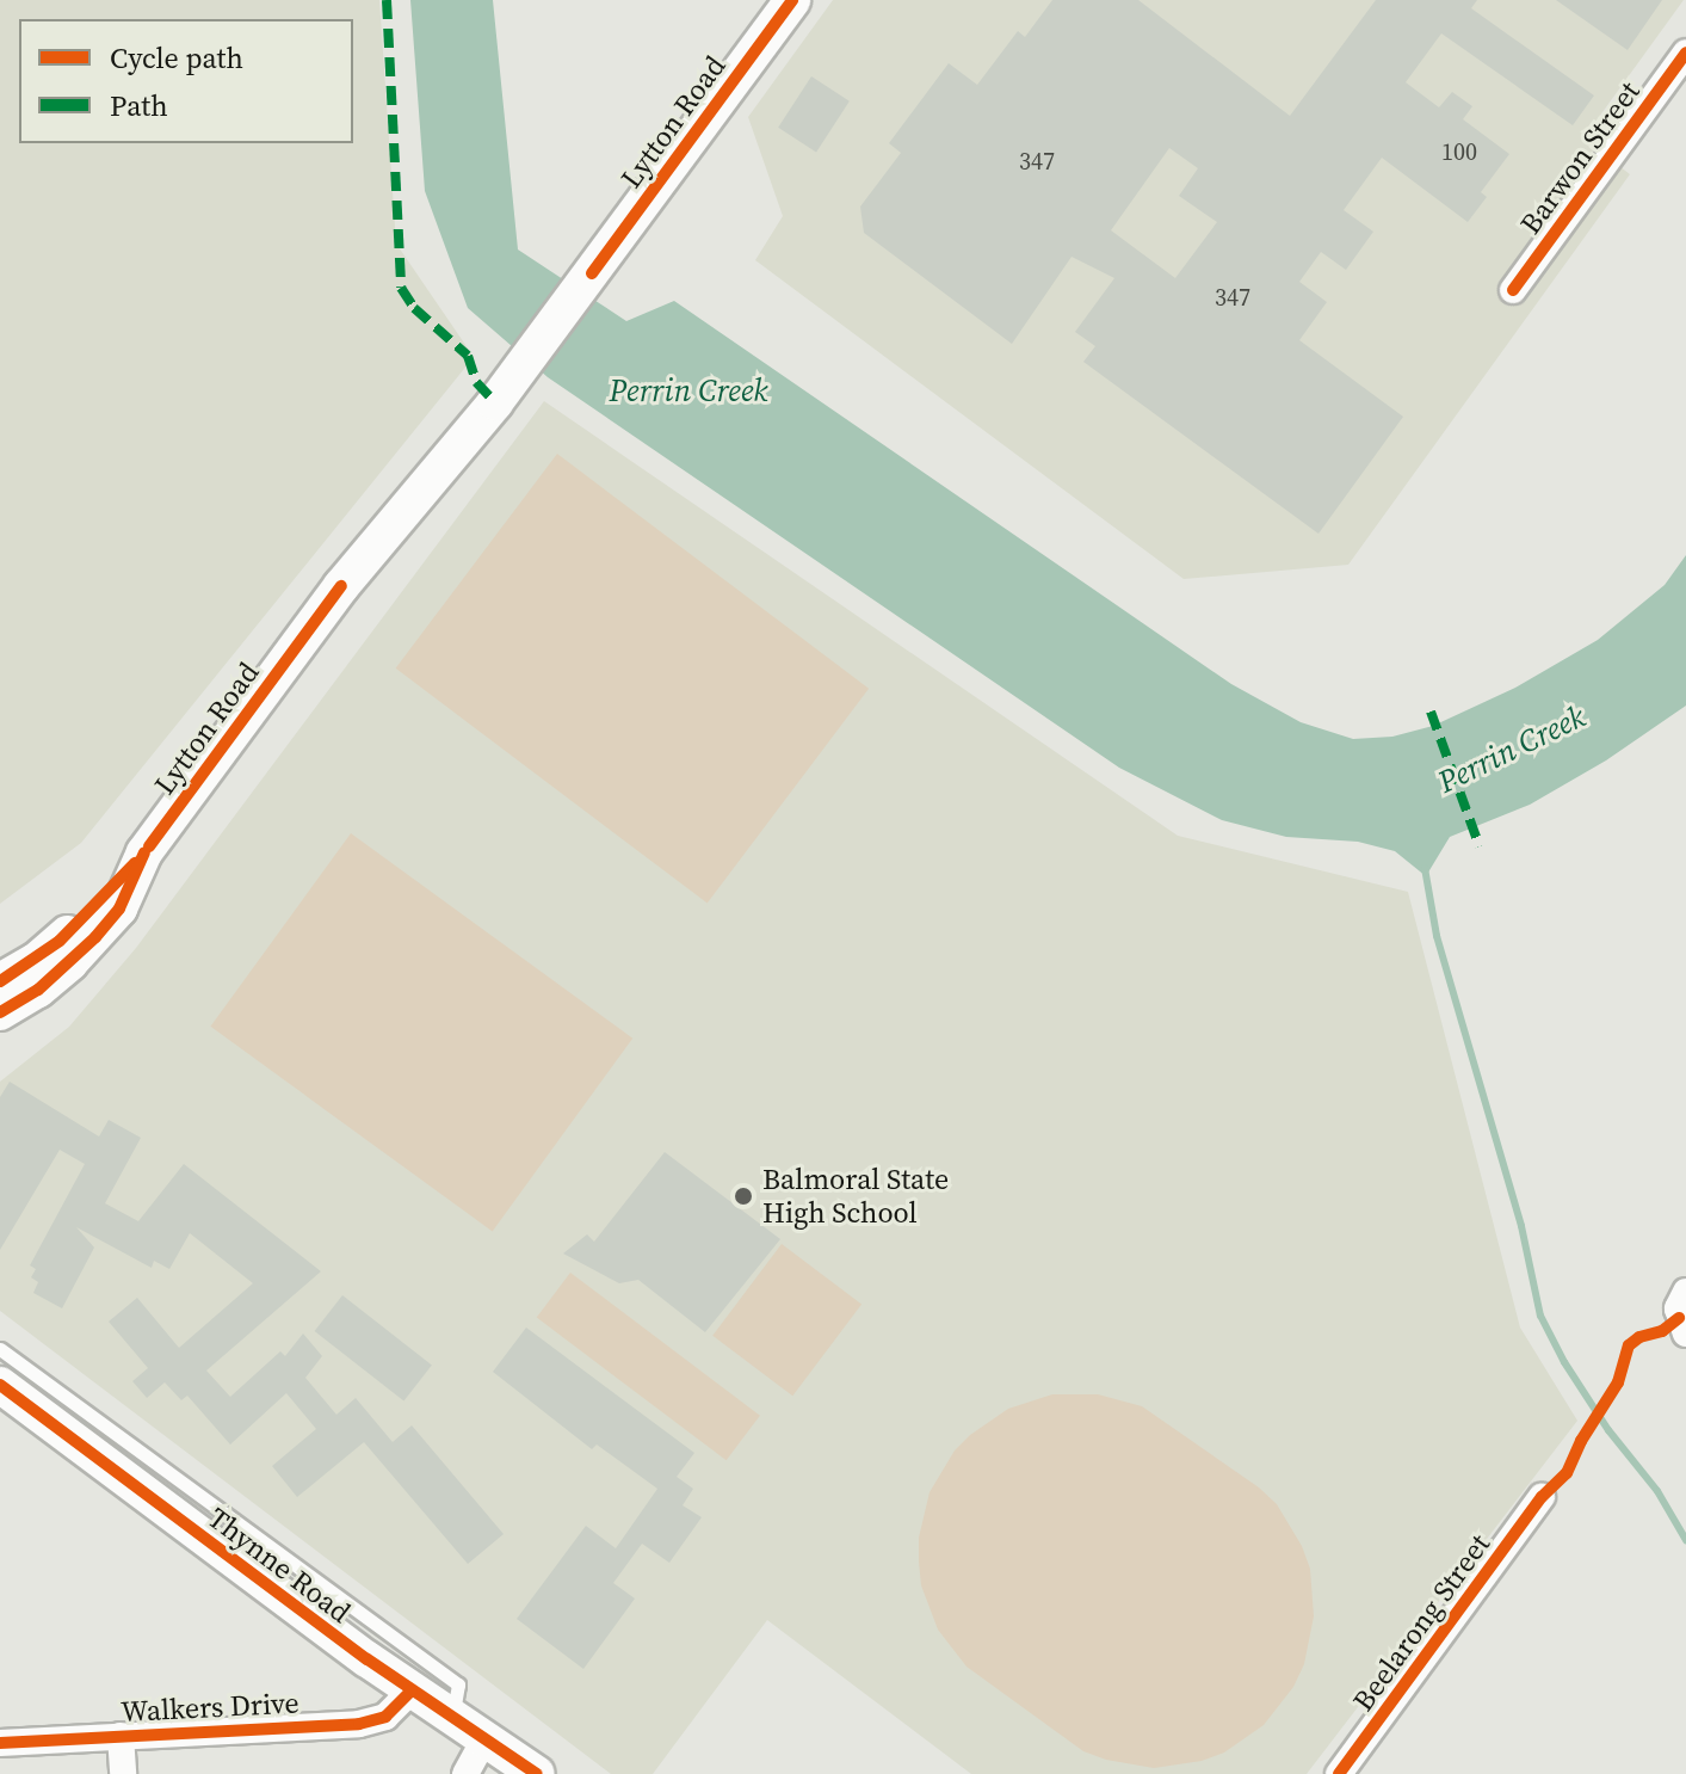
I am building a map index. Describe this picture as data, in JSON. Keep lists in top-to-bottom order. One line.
{"streets":{"main road":["Lytton Road","Thynne Road"],"street":["Barwon Street","Beelarong Street","Walkers Drive"]},"crossings":[["Thynne Road","Walkers Drive"]],"water":["Perrin Creek"],"places":["Balmoral State High School"],"house_numbers":["100","347","347"],"legend":["Cycle path","Path"]}
